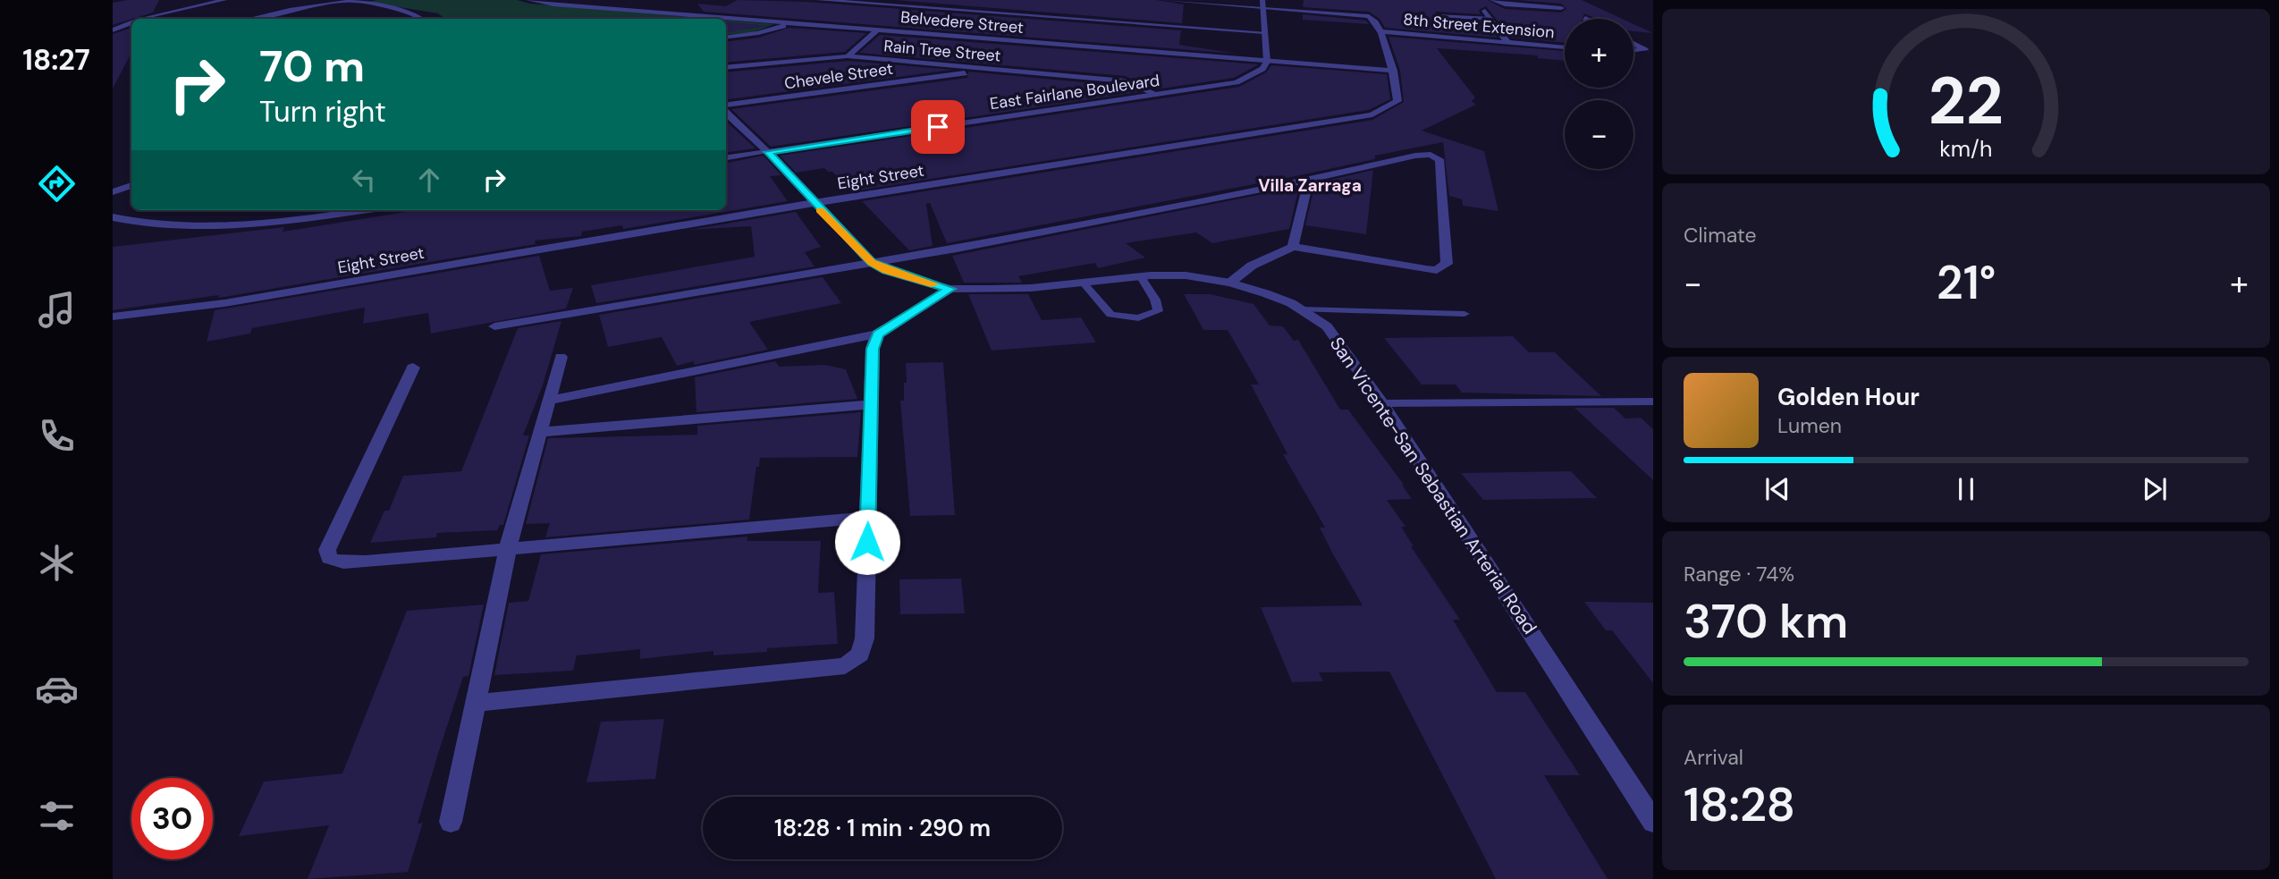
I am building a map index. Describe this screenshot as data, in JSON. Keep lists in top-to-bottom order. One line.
{"streets":{"street":["Belvedere Street","8th Street Extension","Rain Tree Street","Chevele Street","East Fairlane Boulevard","Eight Street","San Vicente-San Sebastian Arterial Road"]},"crossings":[["Belvedere Street","East Fairlane Boulevard"],["Belvedere Street","Eight Street"],["Rain Tree Street","Chevele Street"],["Rain Tree Street","East Fairlane Boulevard"],["East Fairlane Boulevard","San Vicente-San Sebastian Arterial Road"],["Eight Street","San Vicente-San Sebastian Arterial Road"]],"districts":["Villa Zarraga"],"page":{"tabs":"18:27","map_buttons":["+","−"],"turn":["70 m","Turn right"],"tile":["Climate",["Range · 74%","370 km"],["Arrival","18:28"]],"heat":["−","21°","+"],"song":["Golden Hour","Lumen"],"limit":"30","trip":"18:28 · 1 min · 290 m","gauge":["22","km/h"]}}
